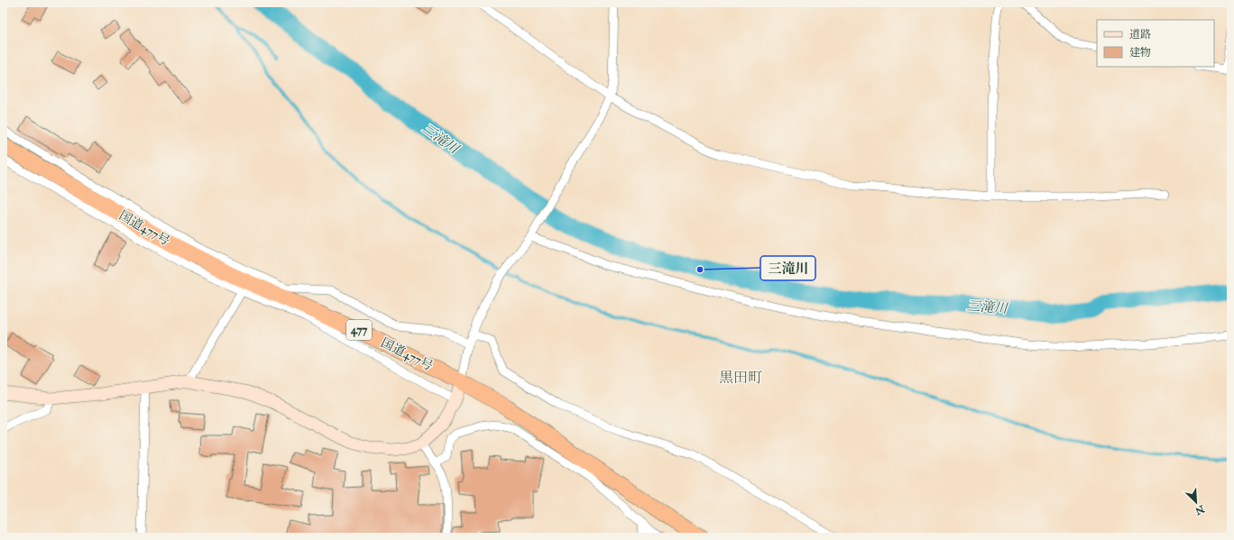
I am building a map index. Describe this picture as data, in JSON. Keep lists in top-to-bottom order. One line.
{"streets":{"highway":["国道477号","477"]},"districts":["黒田町"],"water":["三滝川"],"places":["三滝川"],"legend":["道路","建物"],"north":"bottom right"}
